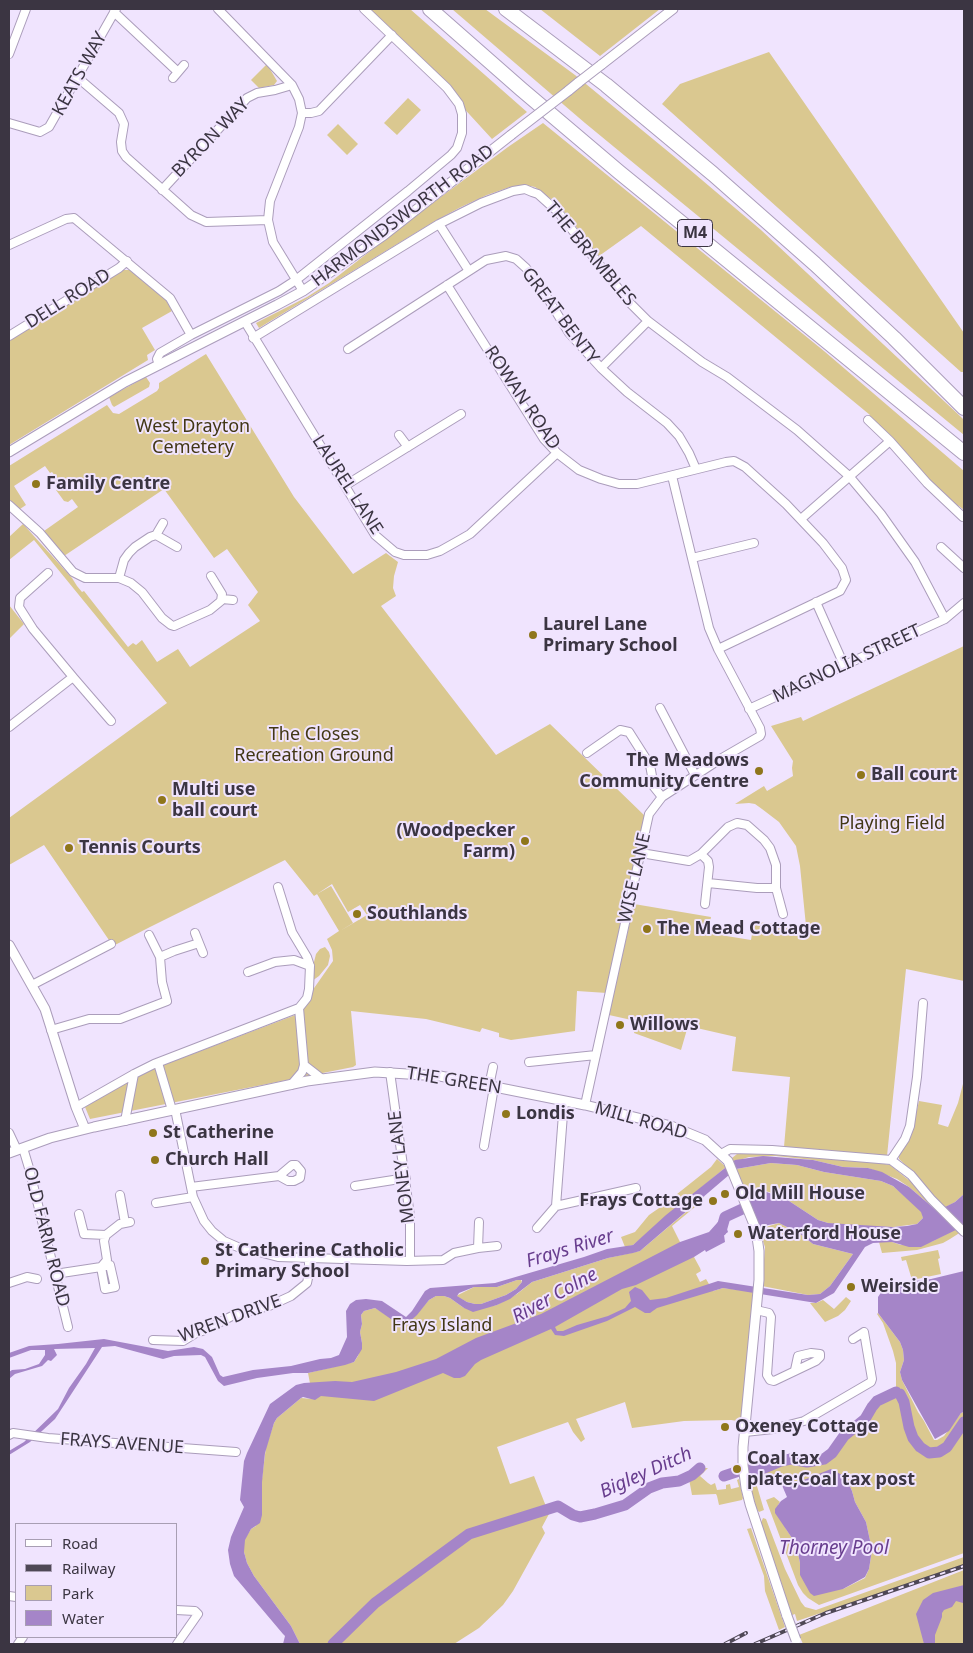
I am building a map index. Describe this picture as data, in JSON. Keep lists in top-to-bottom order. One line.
{"streets":{"highway":["M4"],"street":["KEATS WAY","BYRON WAY","HARMONDSWORTH ROAD","THE BRAMBLES","DELL ROAD","GREAT BENTY","ROWAN ROAD","LAUREL LANE","MAGNOLIA STREET","WISE LANE","THE GREEN","MILL ROAD","MONEY LANE","OLD FARM ROAD","WREN DRIVE","FRAYS AVENUE"]},"crossings":[["HARMONDSWORTH ROAD","LAUREL LANE"],["THE BRAMBLES","LAUREL LANE"],["GREAT BENTY","ROWAN ROAD"],["ROWAN ROAD","LAUREL LANE"],["MAGNOLIA STREET","WISE LANE"],["WISE LANE","THE GREEN"],["WISE LANE","MILL ROAD"],["THE GREEN","MILL ROAD"],["THE GREEN","MONEY LANE"],["THE GREEN","OLD FARM ROAD"]],"water":["Frays River","River Colne","Bigley Ditch","Thorney Pool"],"parks":["West Drayton Cemetery","The Closes Recreation Ground","Playing Field","Frays Island"],"places":["Family Centre","Laurel Lane Primary School","The Meadows Community Centre","Ball court","Multi use ball court","(Woodpecker Farm)","Tennis Courts","Southlands","The Mead Cottage","Willows","Londis","St Catherine","Church Hall","Old Mill House","Frays Cottage","Waterford House","St Catherine Catholic Primary School","Weirside","Oxeney Cottage","Coal tax plate;Coal tax post"],"legend":["Road","Railway","Park","Water"]}
